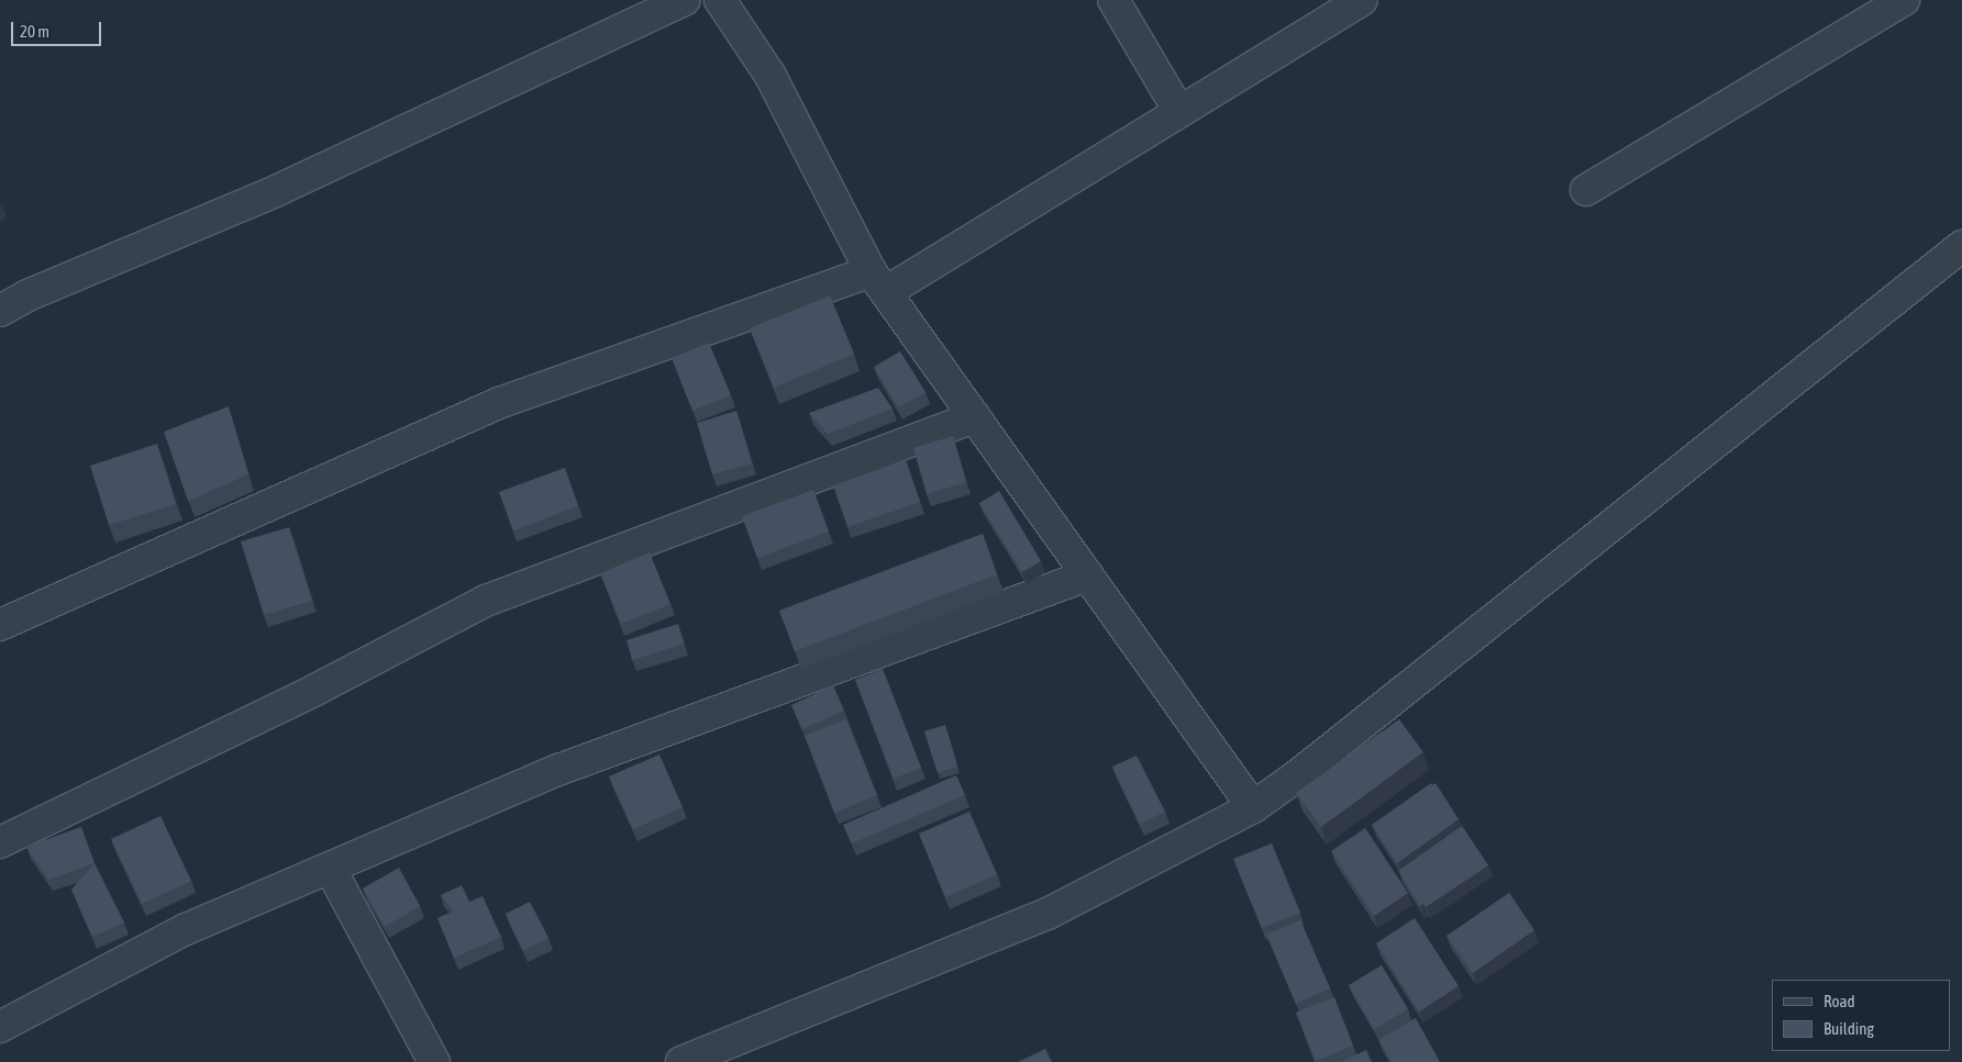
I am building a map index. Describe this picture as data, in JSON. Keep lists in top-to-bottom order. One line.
{"legend":["Road","Building"],"scale_bar":"20 m"}
